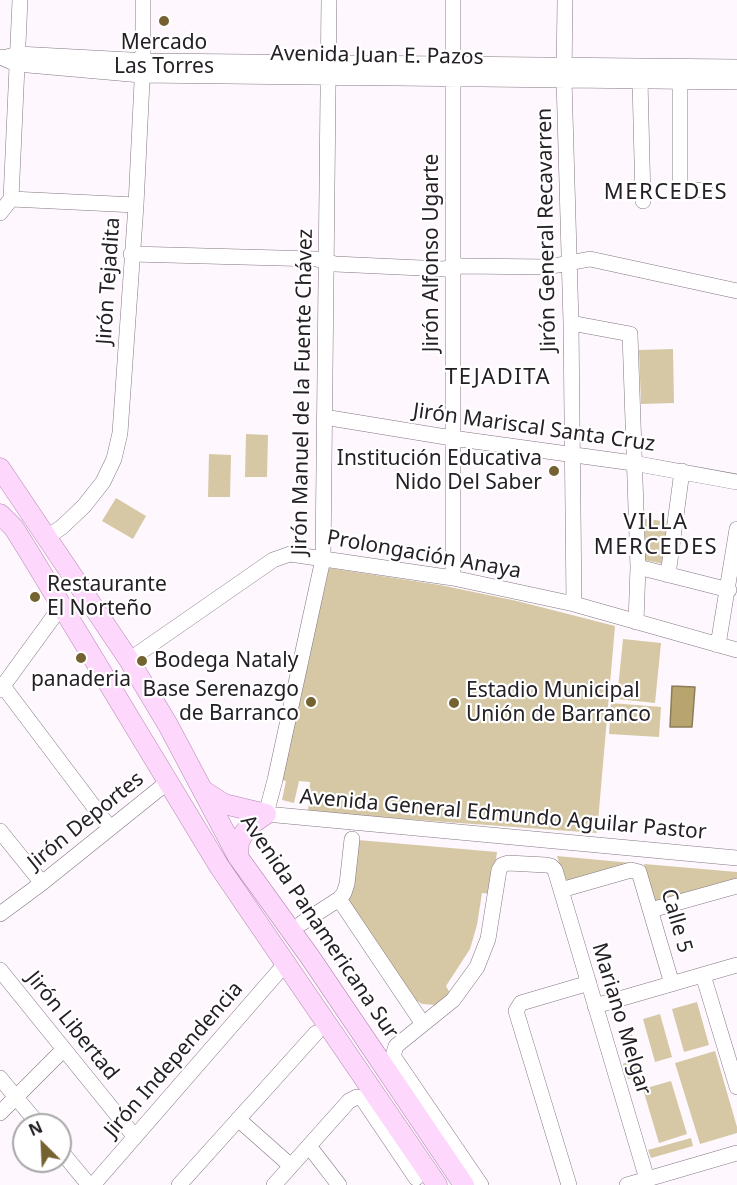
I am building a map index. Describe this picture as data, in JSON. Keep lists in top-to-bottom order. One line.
{"streets":{"main road":["Avenida Panamericana Sur"],"street":["Avenida Juan E. Pazos","Jirón General Recavarren","Jirón Alfonso Ugarte","Jirón Tejadita","Jirón Manuel de la Fuente Chávez","Jirón Mariscal Santa Cruz","Prolongación Anaya","Avenida General Edmundo Aguilar Pastor","Jirón Deportes","Calle 5","Mariano Melgar","Jirón Libertad","Jirón Independencia"]},"crossings":[["Avenida Juan E. Pazos","Jirón General Recavarren"],["Avenida Juan E. Pazos","Jirón Alfonso Ugarte"],["Avenida Juan E. Pazos","Jirón Tejadita"],["Avenida Juan E. Pazos","Jirón Manuel de la Fuente Chávez"],["Jirón General Recavarren","Jirón Mariscal Santa Cruz"],["Jirón General Recavarren","Prolongación Anaya"],["Jirón Alfonso Ugarte","Jirón Mariscal Santa Cruz"],["Jirón Alfonso Ugarte","Prolongación Anaya"],["Jirón Tejadita","Avenida Panamericana Sur"],["Jirón Manuel de la Fuente Chávez","Jirón Mariscal Santa Cruz"],["Jirón Manuel de la Fuente Chávez","Prolongación Anaya"],["Jirón Manuel de la Fuente Chávez","Avenida General Edmundo Aguilar Pastor"],["Prolongación Anaya","Avenida Panamericana Sur"],["Calle 5","Mariano Melgar"],["Jirón Libertad","Jirón Independencia"]],"districts":["MERCEDES","TEJADITA","VILLA MERCEDES"],"places":["Mercado Las Torres","Institución Educativa Nido Del Saber","Restaurante El Norteño","panaderia","Bodega Nataly","Base Serenazgo de Barranco","Estadio Municipal Unión de Barranco"],"north":"top left"}
